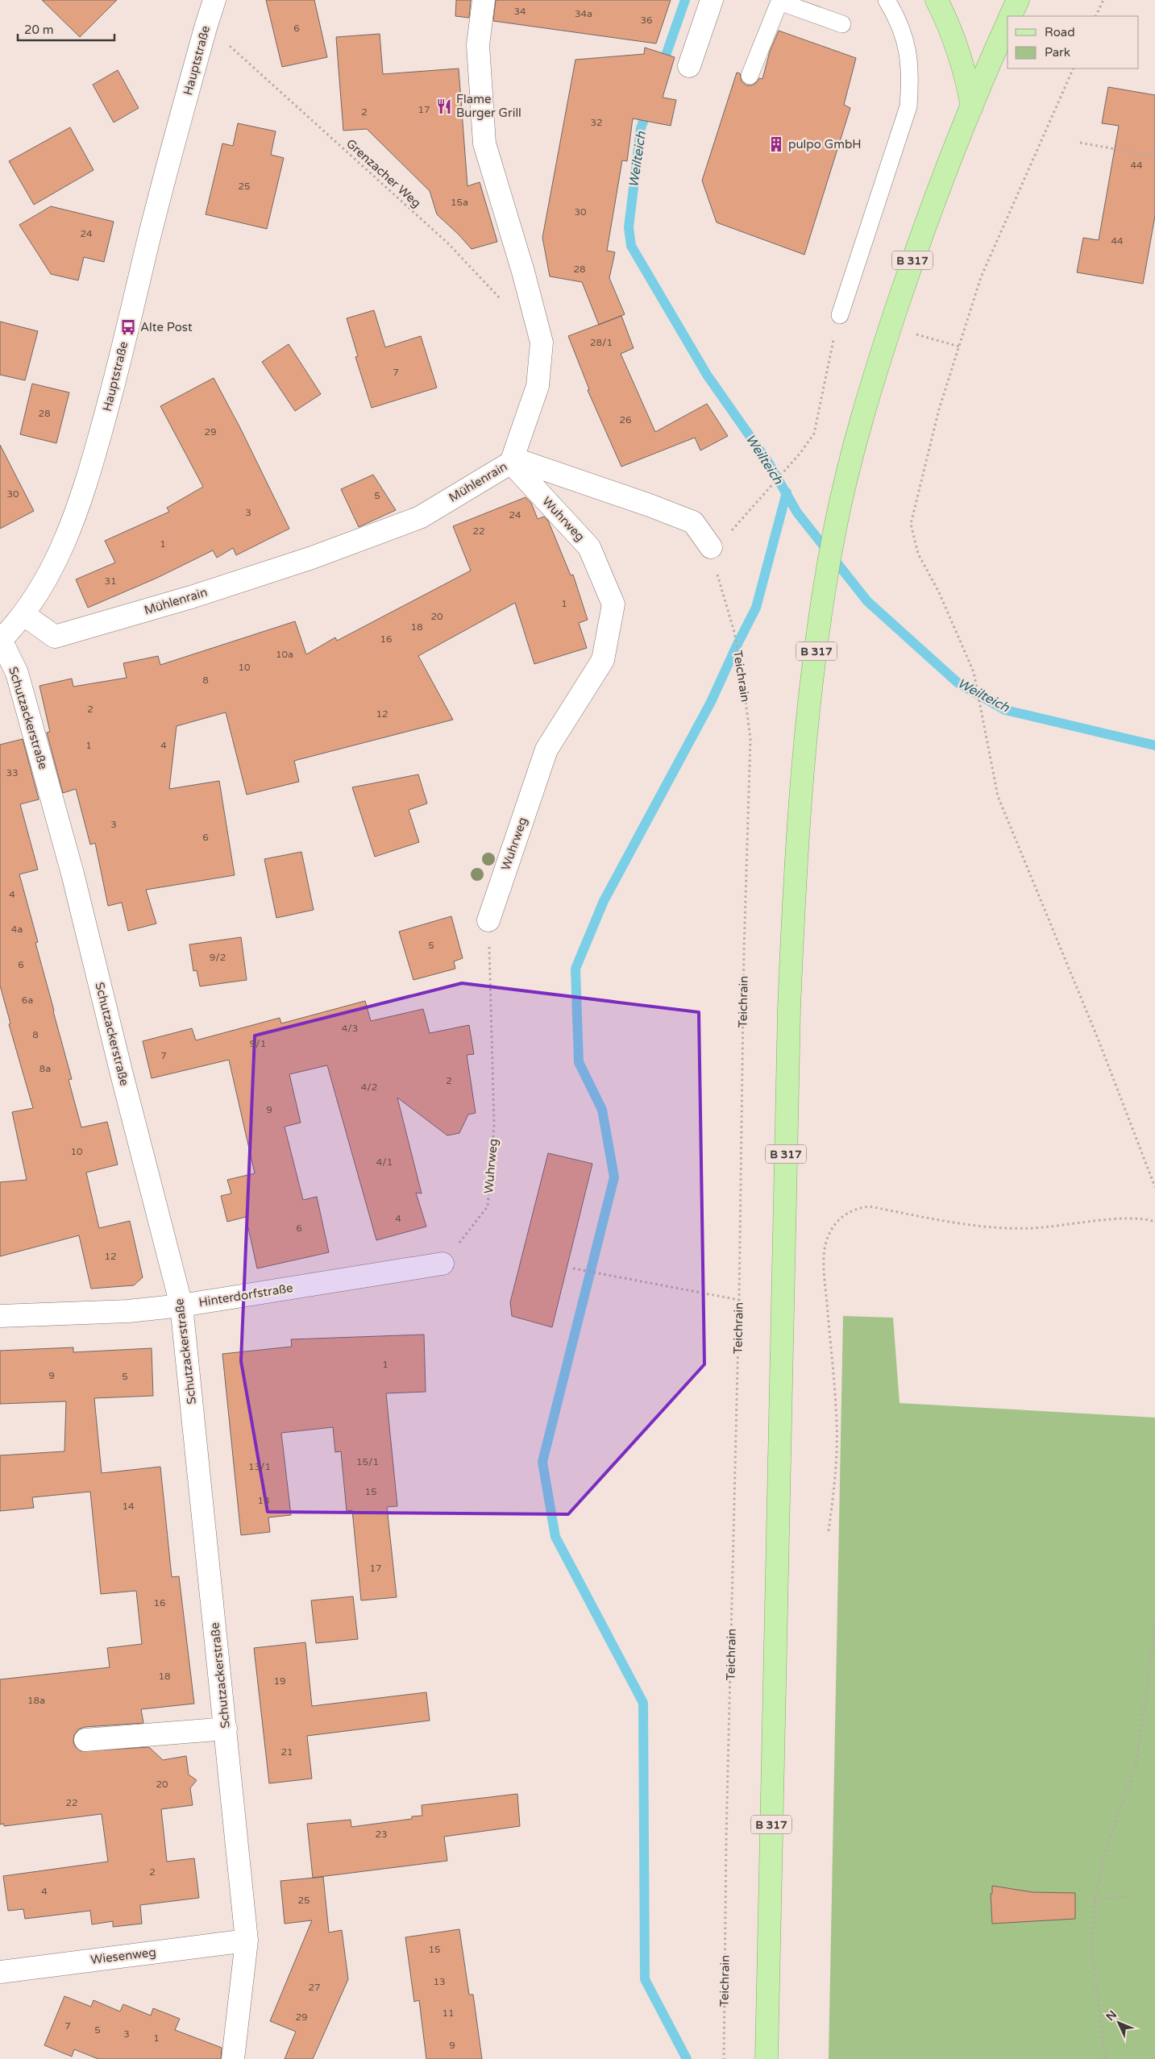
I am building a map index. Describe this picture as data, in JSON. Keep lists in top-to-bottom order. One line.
{"streets":{"main road":["B 317"],"street":["Hauptstraße","Mühlenrain","Wuhrweg","Schutzackerstraße","Hinterdorfstraße","Wiesenweg"],"path":["Grenzacher Weg","Teichrain"]},"crossings":[["Hauptstraße","Grenzacher Weg"],["Hauptstraße","Mühlenrain"],["Hauptstraße","Schutzackerstraße"],["Mühlenrain","Wuhrweg"],["Wuhrweg","Hinterdorfstraße"],["Schutzackerstraße","Hinterdorfstraße"],["Schutzackerstraße","Wiesenweg"]],"water":["Weilteich"],"places":{"restaurant":["Flame Burger Grill"],"building":["pulpo GmbH"],"bus stop":["Alte Post"]},"house_numbers":["34","34a","36","6","17","2","32","44","25","15a","30","24","44","28","28/1","7","28","26","29","30","5","3","24","22","1","31","1","20","18","16","10a","10","8","2","12","1","4","33","3","6","4","4a","5","9/2","6","6a","4/3","8","9/1","7","8a","2","4/2","9","10","4/1","4","6","12","1","9","5","15/1","13/1","15","13","14","17","16","18","19","18a","21","20","22","23","2","4","25","15","13","27","11","29","7","5","3","1","9"],"legend":["Road","Park"],"scale_bar":"20 m","north":"top left"}
